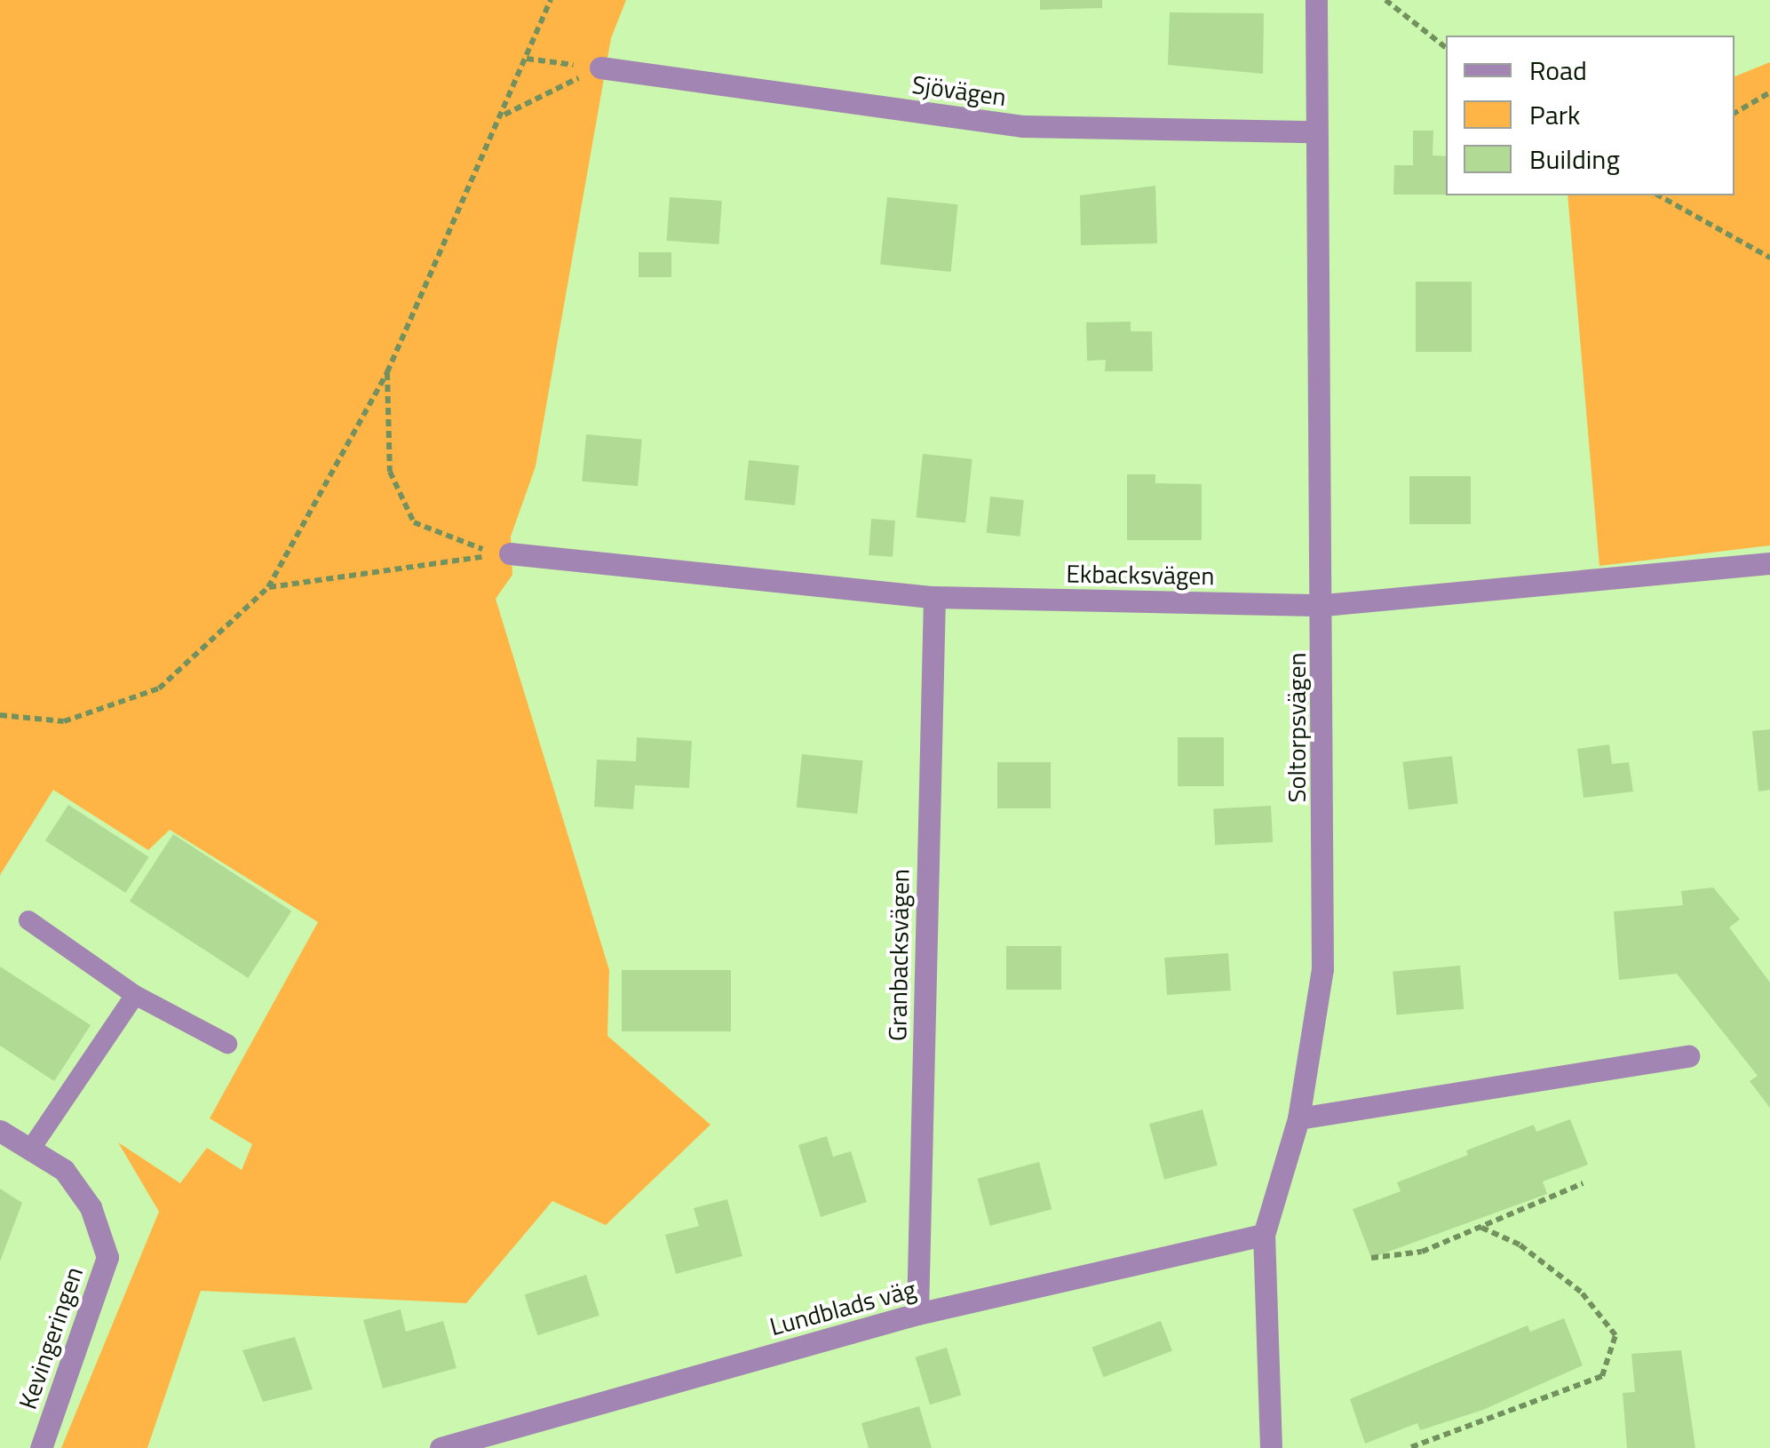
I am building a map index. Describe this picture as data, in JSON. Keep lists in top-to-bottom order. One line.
{"streets":{"street":["Sjövägen","Ekbacksvägen","Soltorpsvägen","Granbacksvägen","Lundblads väg","Kevingeringen"]},"crossings":[["Sjövägen","Soltorpsvägen"],["Ekbacksvägen","Soltorpsvägen"],["Ekbacksvägen","Granbacksvägen"],["Soltorpsvägen","Lundblads väg"],["Granbacksvägen","Lundblads väg"]],"legend":["Road","Park","Building"]}
